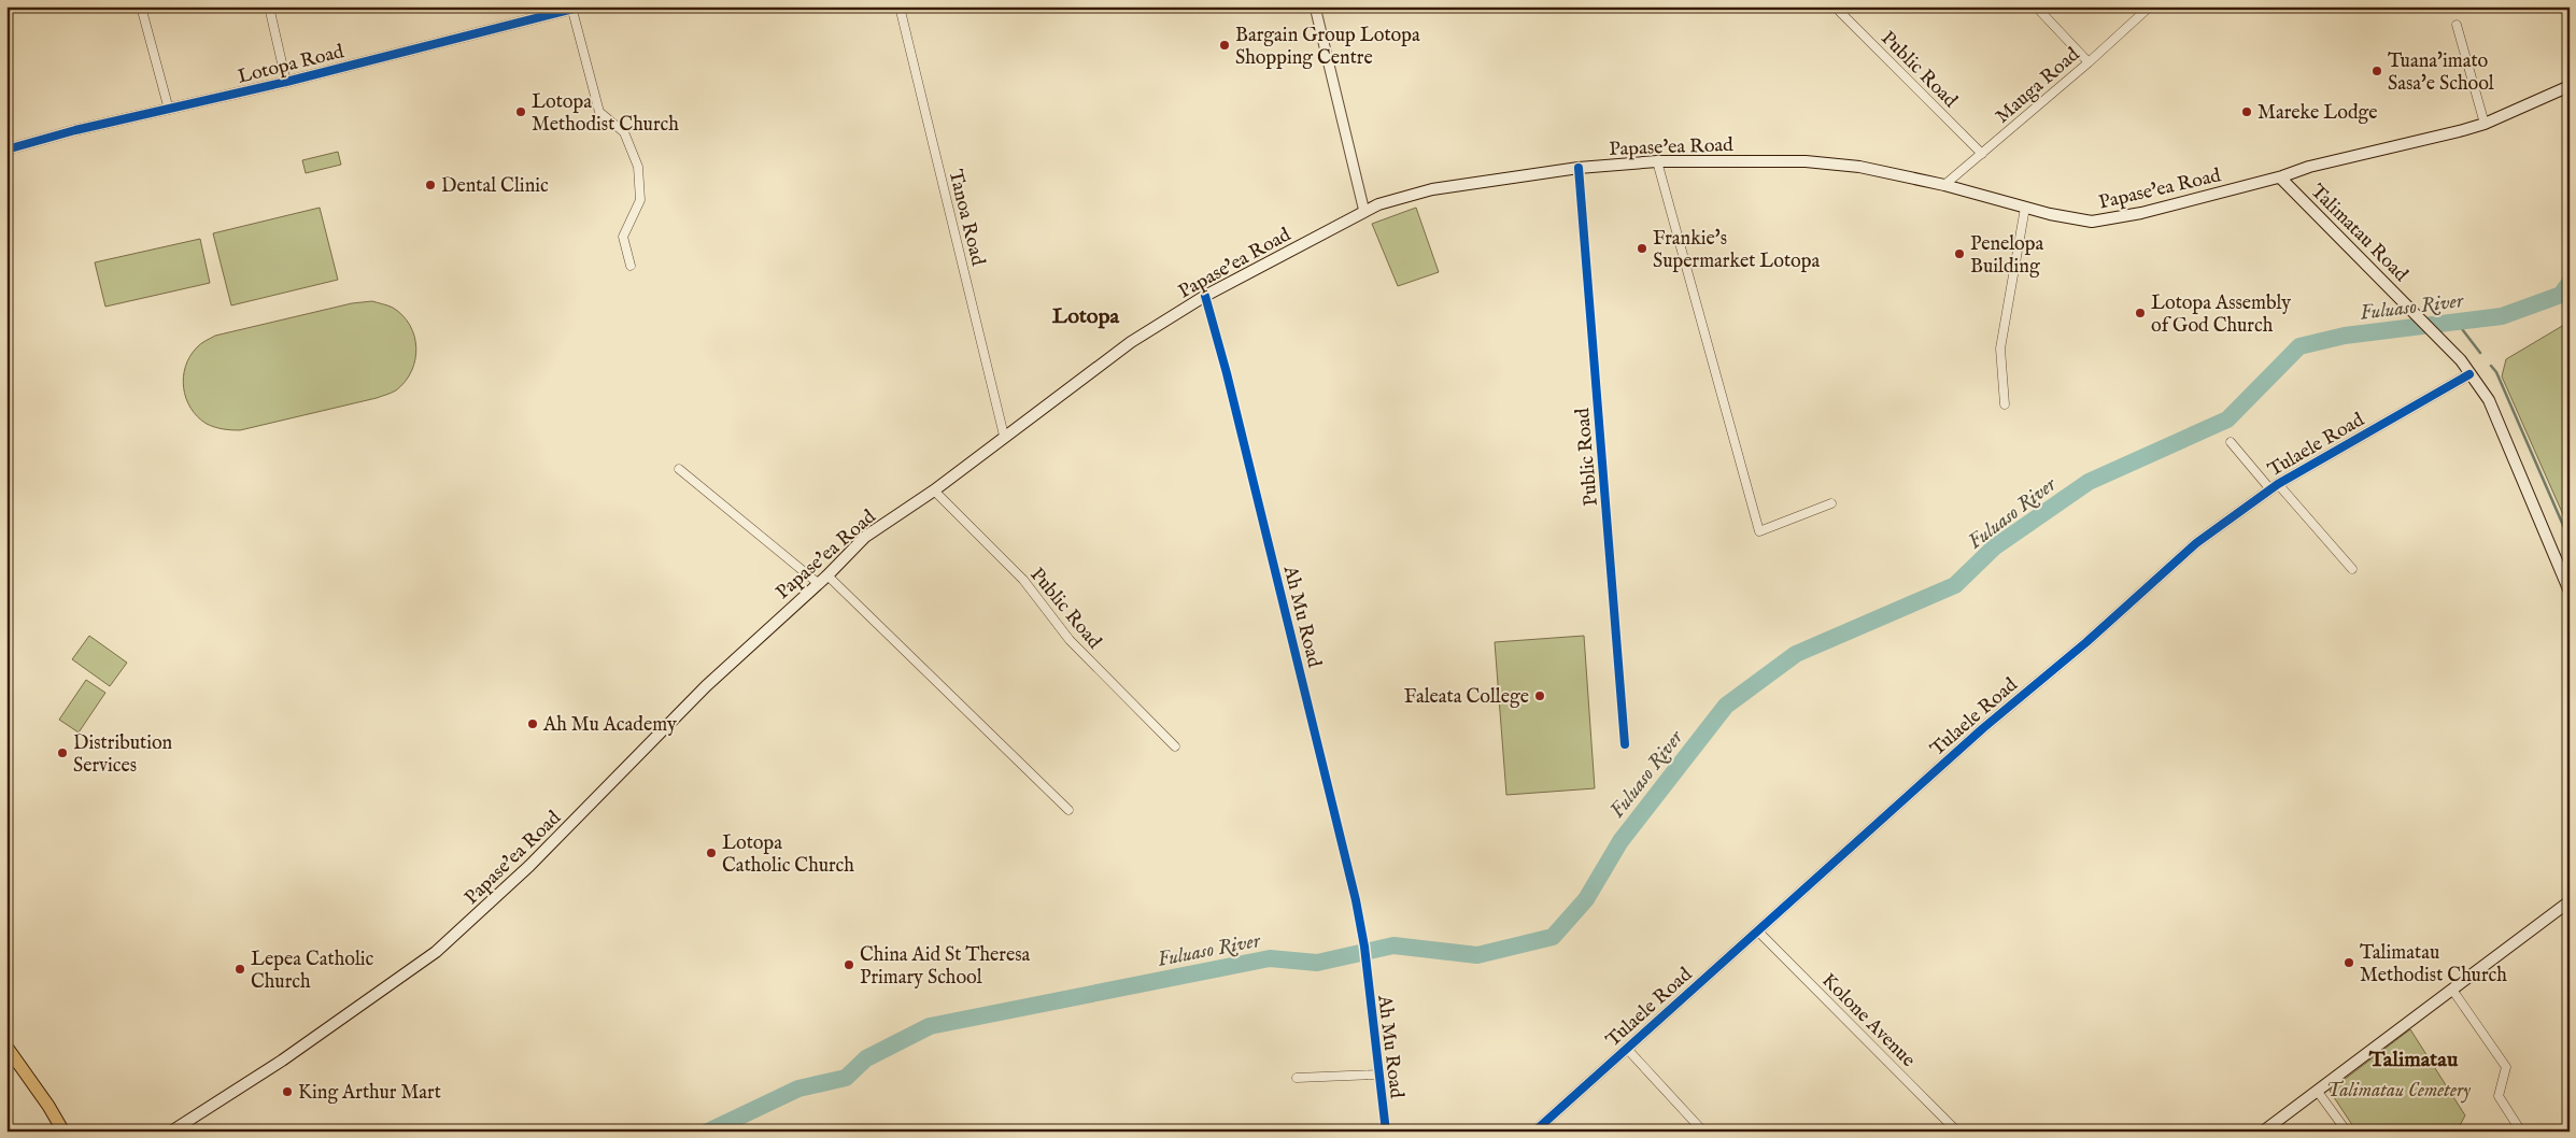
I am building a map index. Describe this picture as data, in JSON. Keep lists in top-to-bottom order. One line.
{"streets":{"main road":["Papase'ea Road","Talimatau Road"],"street":["Lotopa Road","Public Road","Mauga Road","Tanoa Road","Tulaele Road","Ah Mu Road","Kolone Avenue"]},"crossings":[["Public Road","Mauga Road"],["Public Road","Papase'ea Road"],["Mauga Road","Papase'ea Road"],["Papase'ea Road","Tanoa Road"],["Papase'ea Road","Talimatau Road"],["Papase'ea Road","Ah Mu Road"],["Talimatau Road","Tulaele Road"],["Tulaele Road","Kolone Avenue"]],"districts":["Lotopa","Talimatau"],"water":["Fuluaso River"],"parks":["Talimatau Cemetery"],"places":["Bargain Group Lotopa Shopping Centre","Tuana'imato Sasa'e School","Lotopa Methodist Church","Mareke Lodge","Dental Clinic","Frankie's Supermarket Lotopa","Penelopa Building","Lotopa Assembly of God Church","Faleata College","Ah Mu Academy","Distribution Services","Lotopa Catholic Church","Talimatau Methodist Church","China Aid St Theresa Primary School","Lepea Catholic Church","King Arthur Mart"]}
